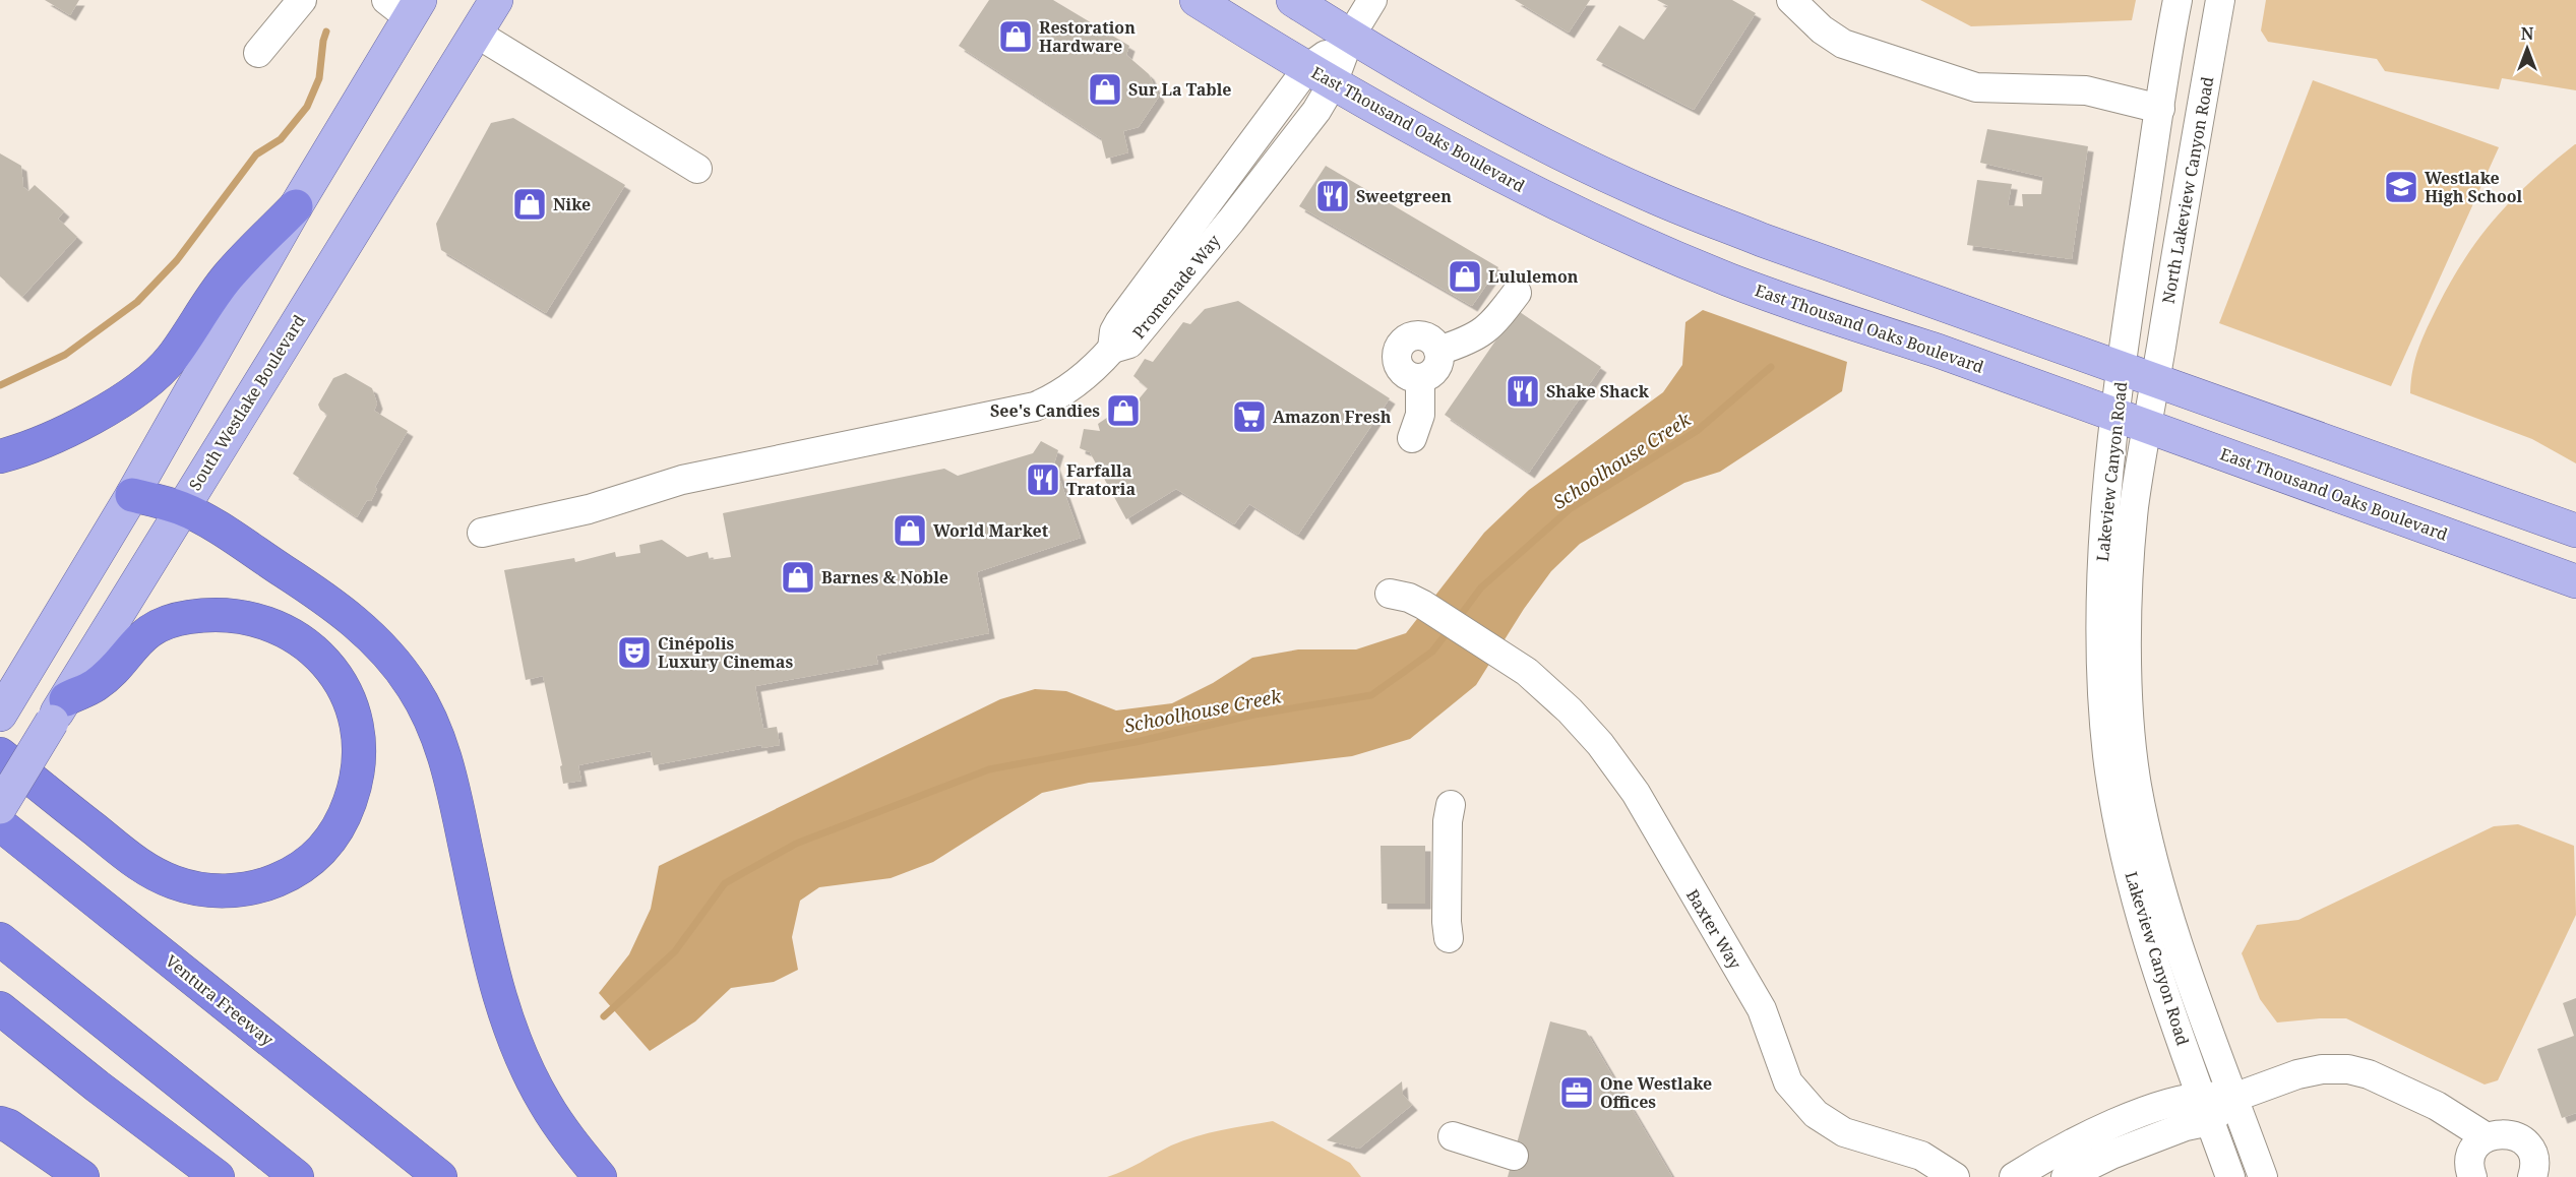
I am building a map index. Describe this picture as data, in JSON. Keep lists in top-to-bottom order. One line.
{"streets":{"highway":["Ventura Freeway"],"main road":["East Thousand Oaks Boulevard","South Westlake Boulevard"],"street":["North Lakeview Canyon Road","Promenade Way","Lakeview Canyon Road","Baxter Way"]},"crossings":[["East Thousand Oaks Boulevard","Promenade Way"],["East Thousand Oaks Boulevard","Lakeview Canyon Road"],["North Lakeview Canyon Road","Lakeview Canyon Road"]],"water":["Schoolhouse Creek"],"places":{"shop":["Restoration Hardware","Sur La Table","Nike","Lululemon","See's Candies","World Market","Barnes & Noble"],"school or university":["Westlake High School"],"restaurant":["Sweetgreen","Shake Shack","Farfalla Tratoria"],"supermarket":["Amazon Fresh"],"theatre":["Cinépolis Luxury Cinemas"],"office":["One Westlake Offices"]},"north":"top"}
